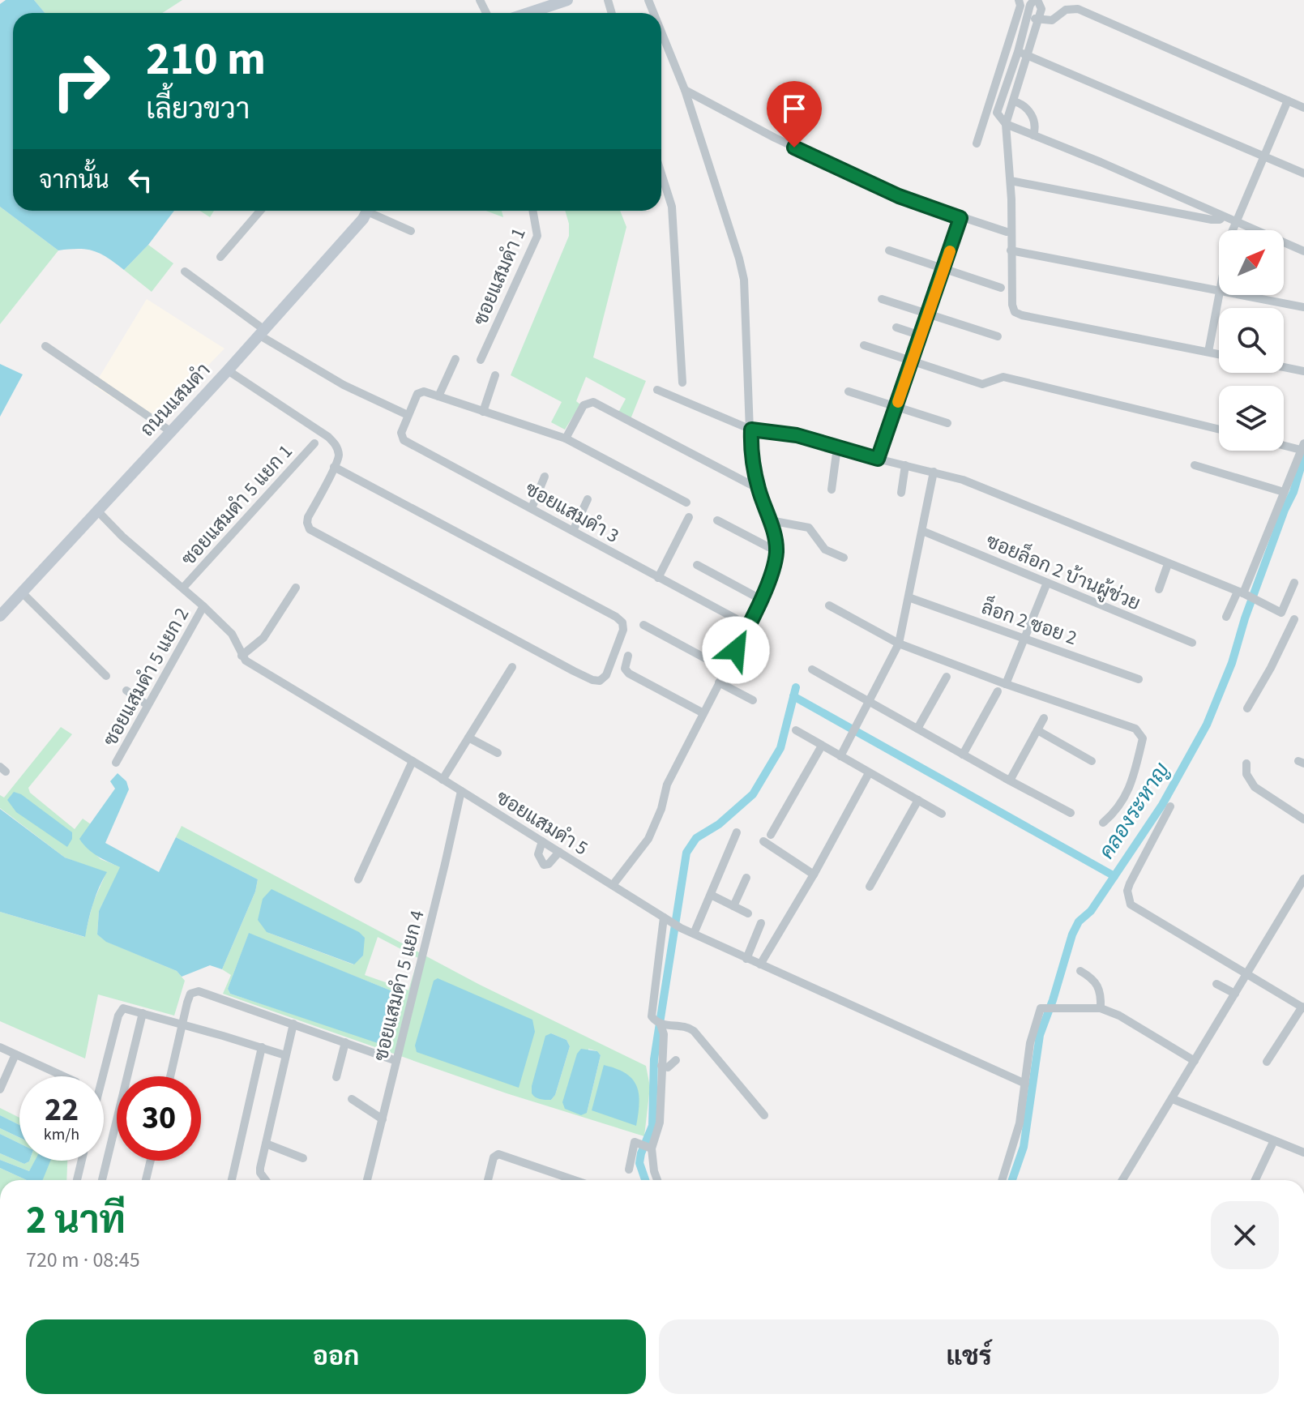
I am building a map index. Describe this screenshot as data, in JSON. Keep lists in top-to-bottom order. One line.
{"streets":{"street":["ซอยแสมดำ 1","ถนนแสมดำ","ซอยแสมดำ 5 แยก 1","ซอยแสมดำ 3","ซอยล็อก 2 บ้านผู้ช่วย","ล็อก 2 ซอย 2","ซอยแสมดำ 5 แยก 2","ซอยแสมดำ 5","ซอยแสมดำ 5 แยก 4"]},"crossings":[["ถนนแสมดำ","ซอยแสมดำ 5"],["ซอยแสมดำ 5 แยก 1","ซอยแสมดำ 5"],["ซอยแสมดำ 5 แยก 2","ซอยแสมดำ 5"],["ซอยแสมดำ 5","ซอยแสมดำ 5 แยก 4"]],"water":["คลองระหาญ"],"north":"top right","page":{"turn":["210 m","เลี้ยวขวา"],"then":"จากนั้น","speed":"22 km/h","limit":"30","heading":["2 นาที","720 m · 08:45"],"buttons":["ออก","แชร์"]}}
